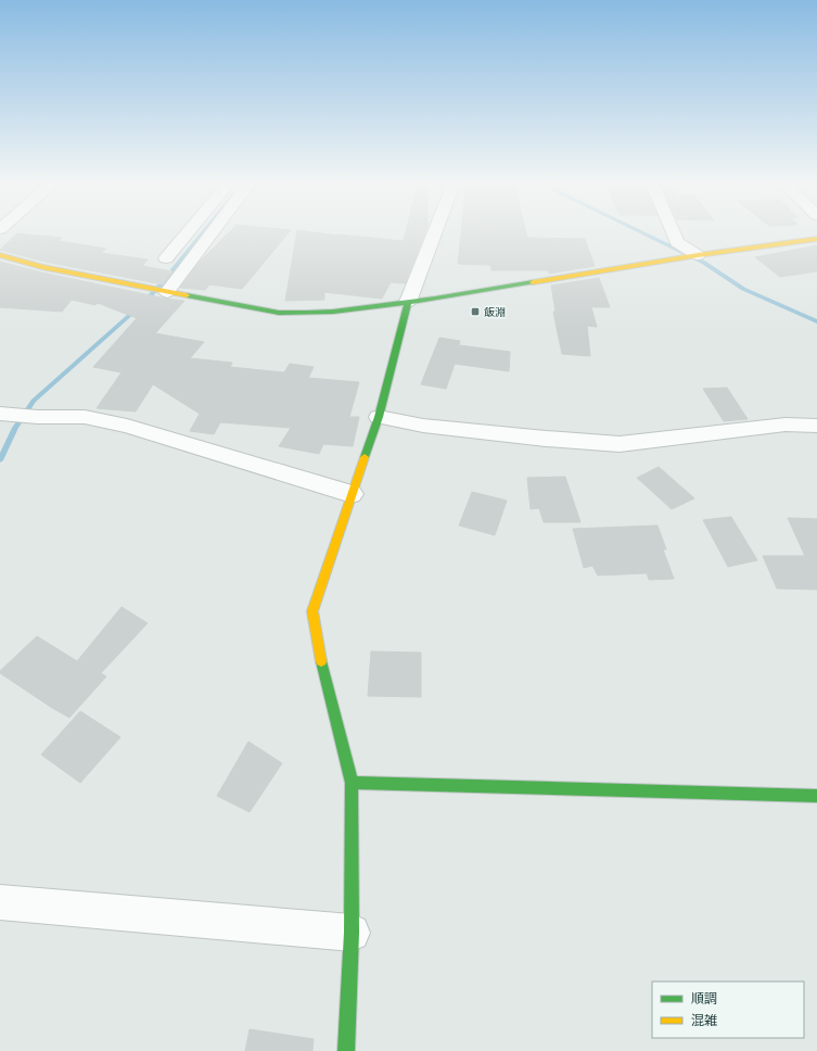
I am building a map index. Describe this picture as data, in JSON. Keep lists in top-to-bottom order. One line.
{"places":{"transit":["飯淵"]},"legend":["順調","混雑"]}
